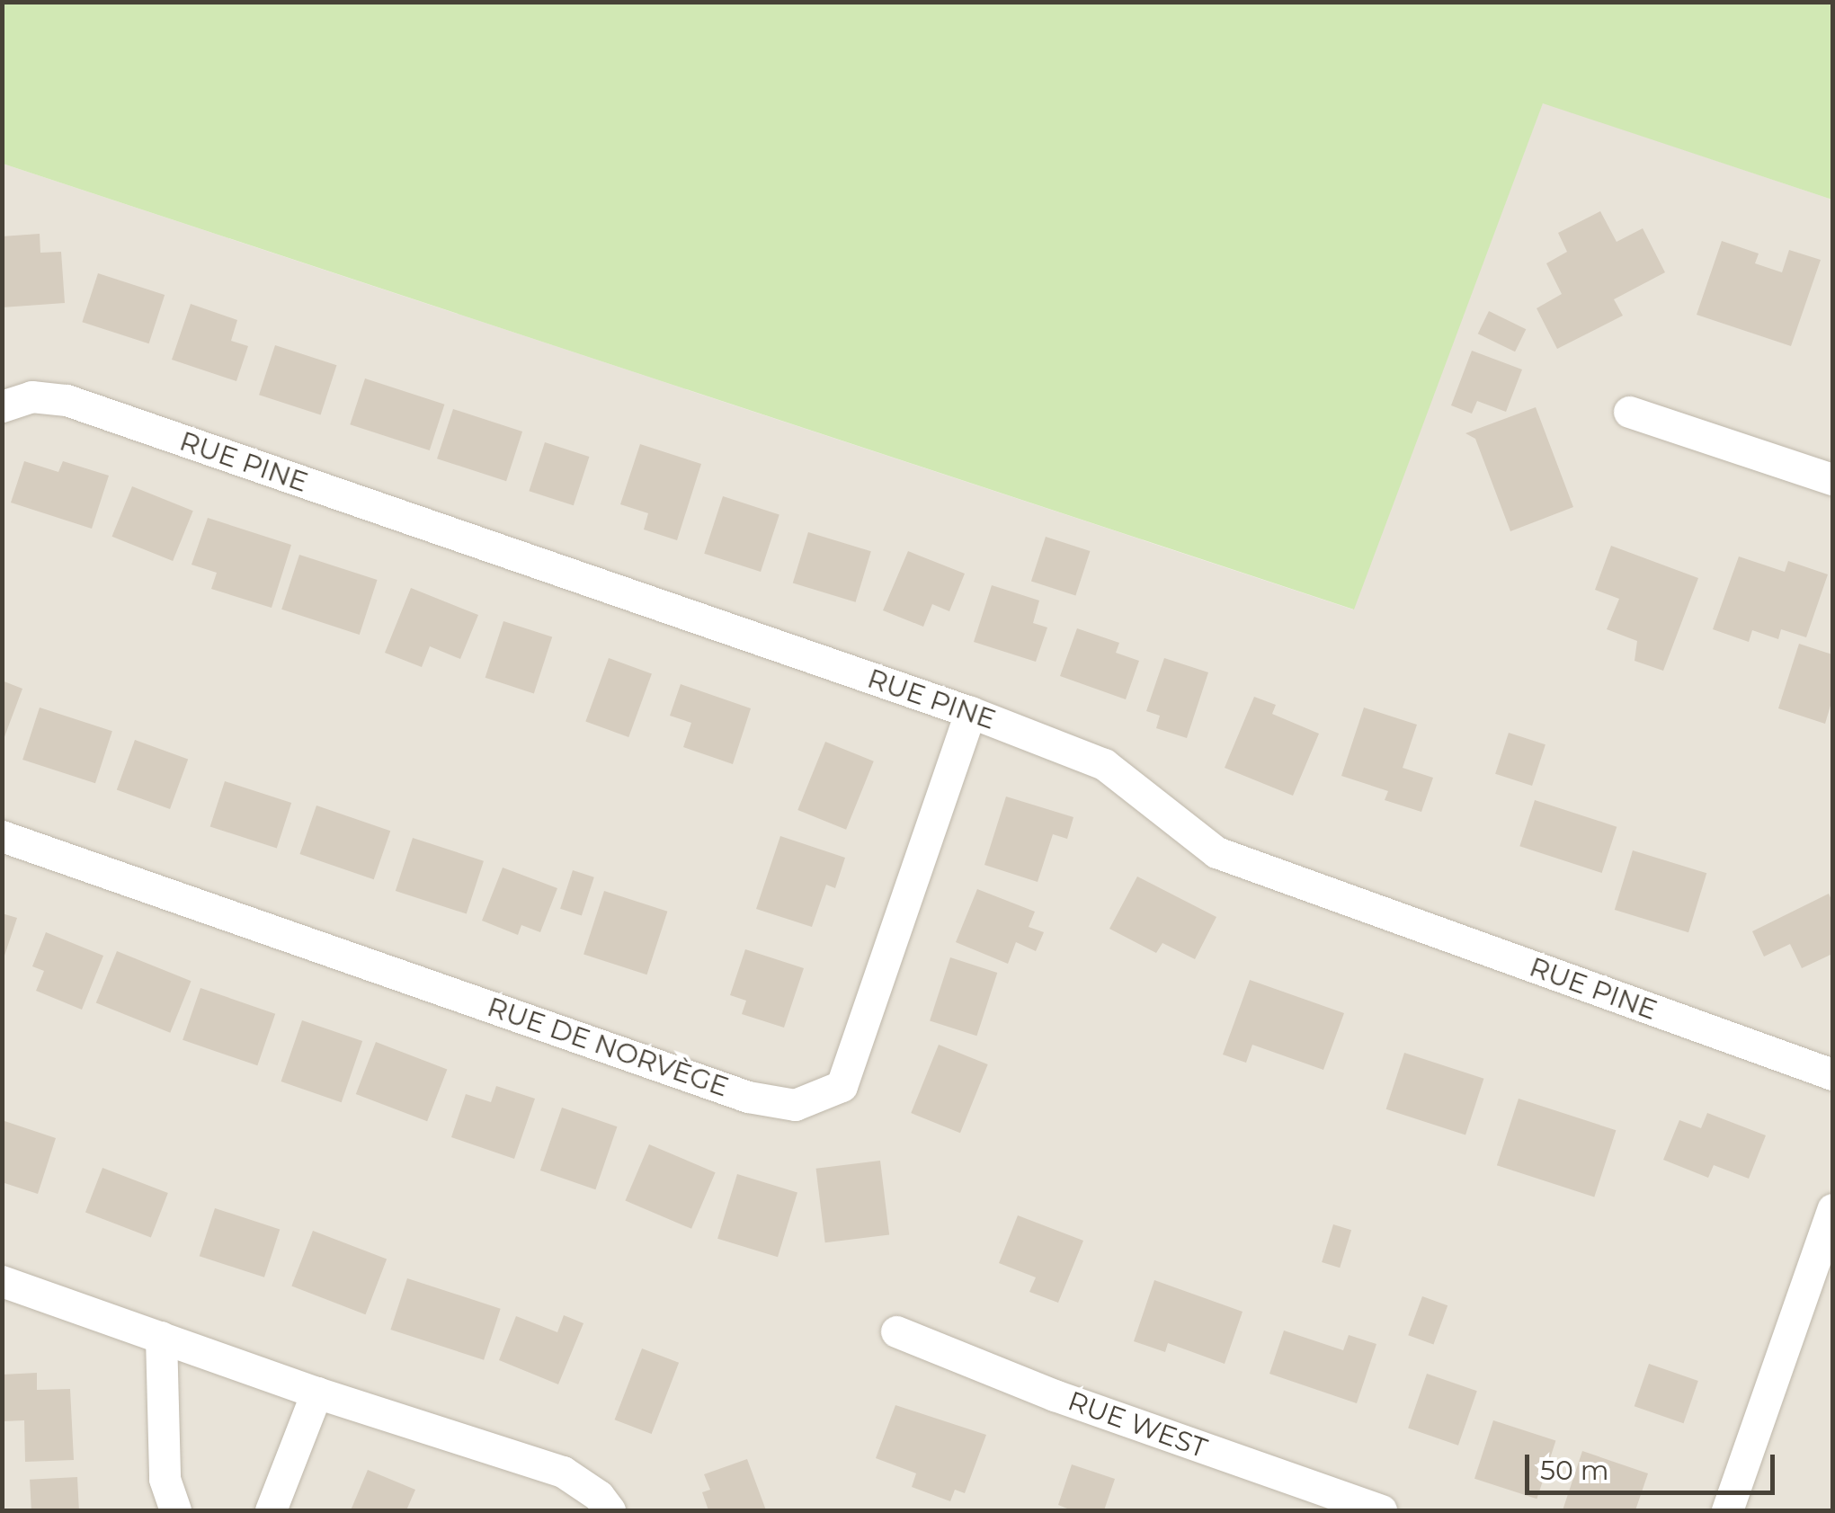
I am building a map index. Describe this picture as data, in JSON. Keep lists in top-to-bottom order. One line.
{"streets":{"street":["RUE PINE","RUE DE NORVÈGE","RUE WEST"]},"crossings":[["RUE PINE","RUE DE NORVÈGE"]],"scale_bar":"50 m"}
